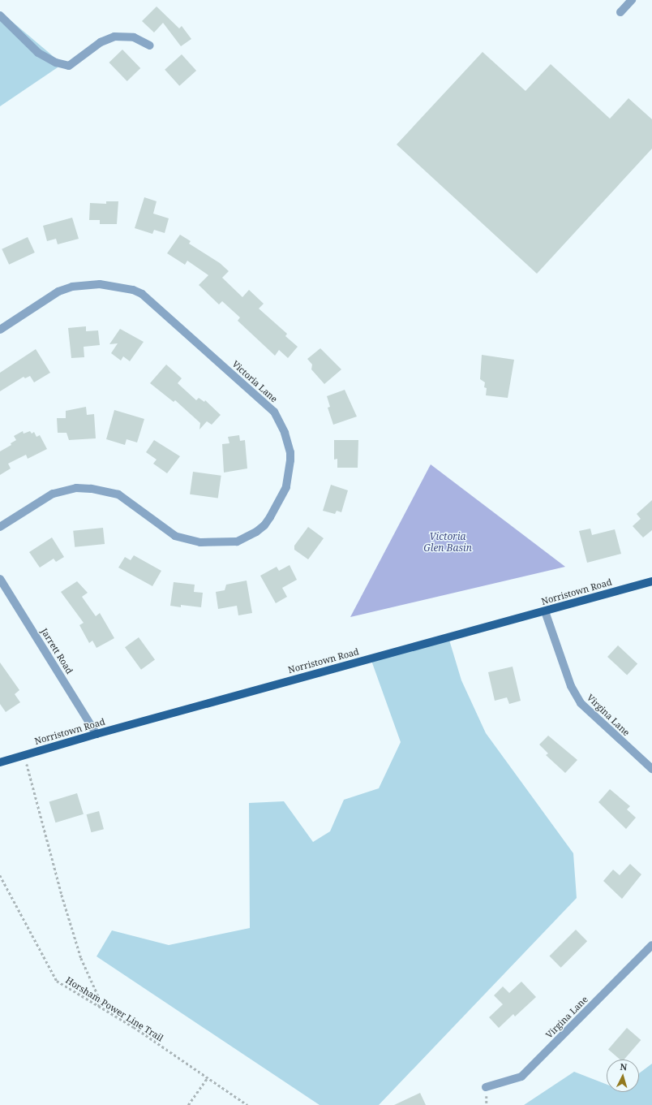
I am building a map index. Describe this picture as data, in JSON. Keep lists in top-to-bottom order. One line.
{"streets":{"main road":["Norristown Road"],"street":["Victoria Lane","Jarrett Road","Virgina Lane"],"path":["Horsham Power Line Trail"]},"crossings":[["Norristown Road","Jarrett Road"],["Norristown Road","Virgina Lane"]],"water":["Victoria Glen Basin"],"north":"top"}
